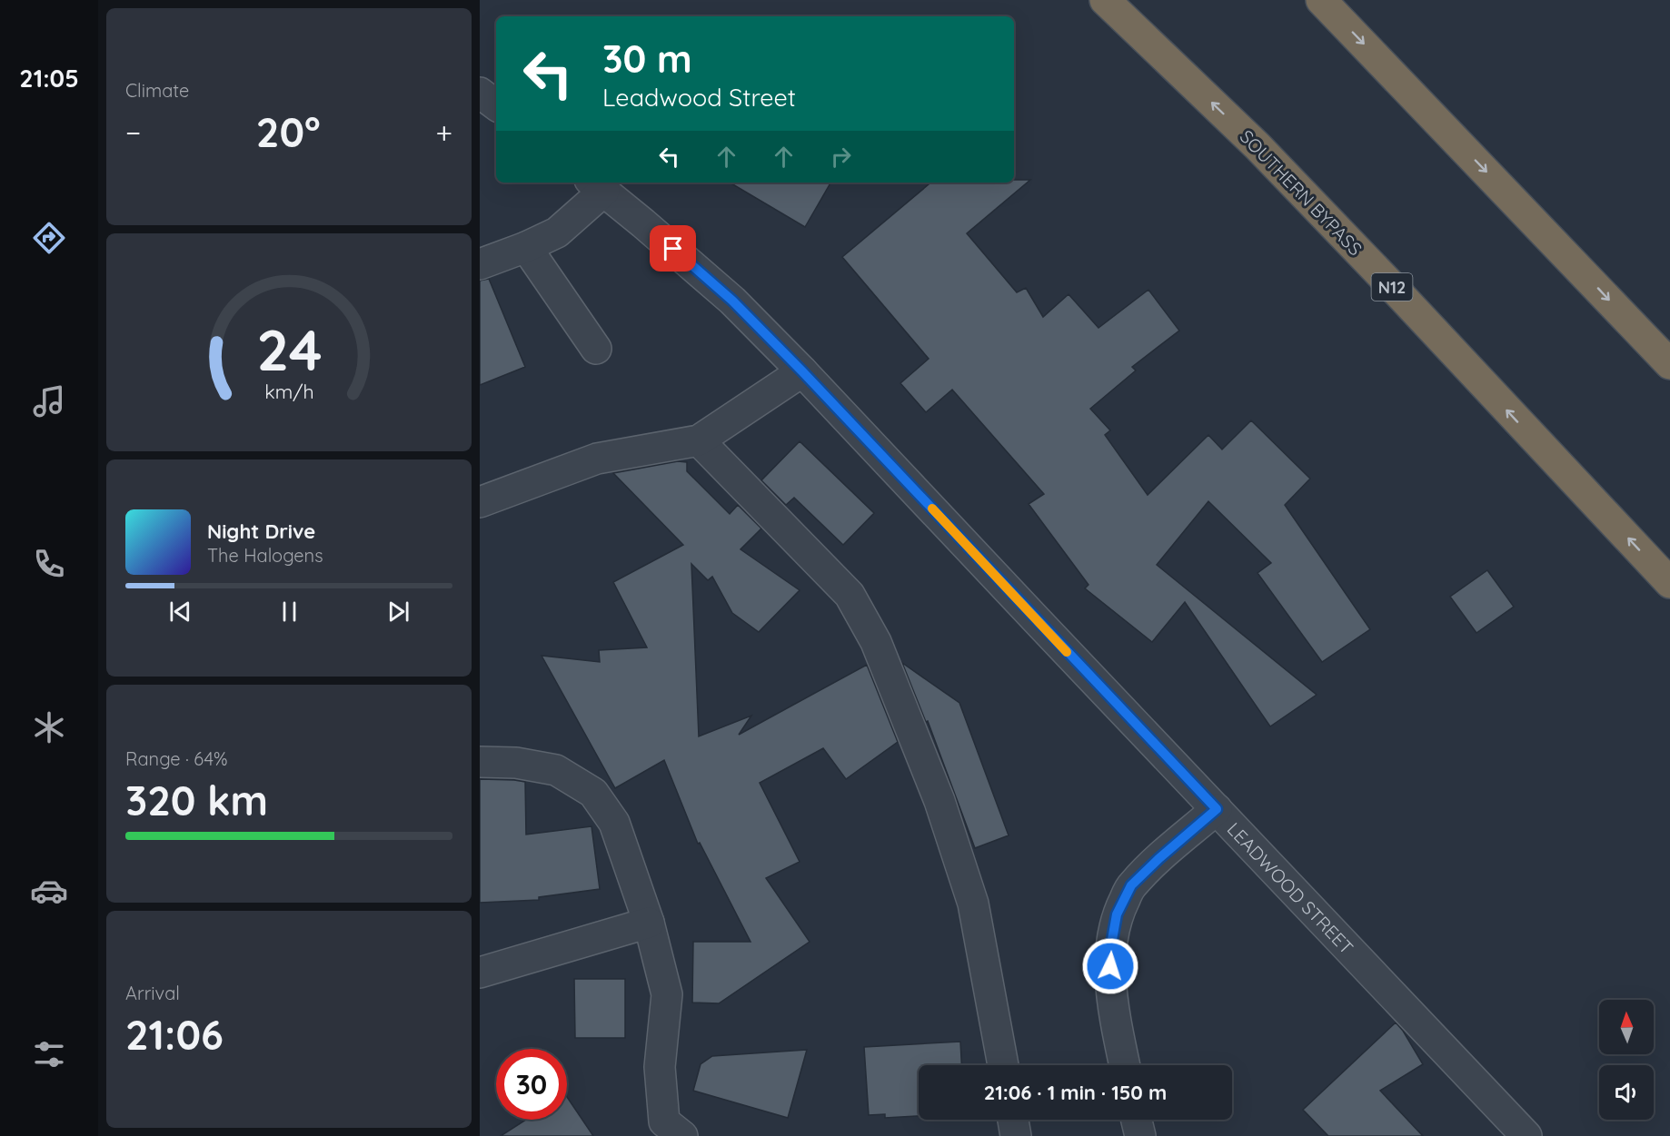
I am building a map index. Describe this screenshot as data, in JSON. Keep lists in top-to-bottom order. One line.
{"streets":{"highway":["SOUTHERN BYPASS","N12"],"street":["LEADWOOD STREET"]},"north":"top","page":{"tabs":"21:05","tile":["Climate",["Range · 64%","320 km"],["Arrival","21:06"]],"turn":["30 m","Leadwood Street"],"heat":["−","20°","+"],"song":["Night Drive","The Halogens"],"limit":"30","trip":"21:06 · 1 min · 150 m","gauge":["24","km/h"]}}
